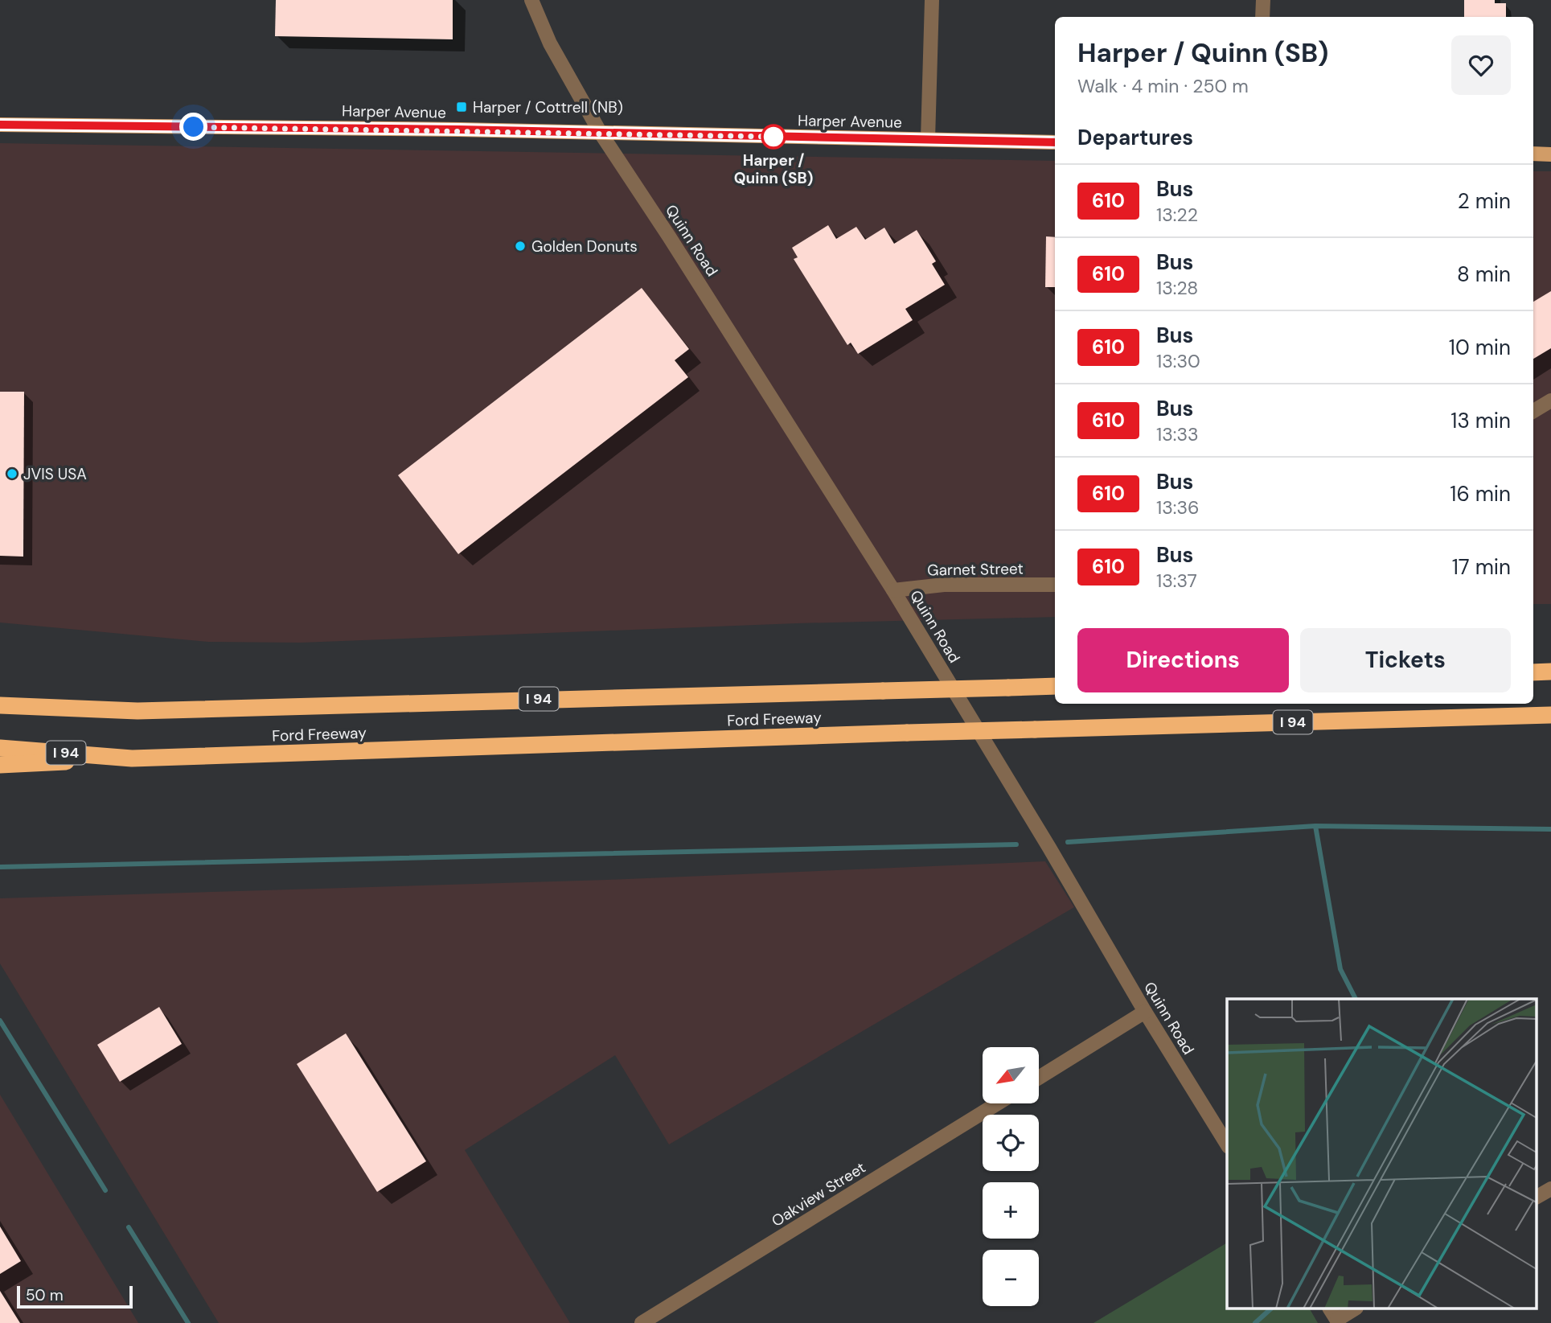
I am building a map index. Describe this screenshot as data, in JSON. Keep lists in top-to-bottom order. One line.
{"streets":{"highway":["I 94","Ford Freeway"],"main road":["Harper Avenue"],"street":["Quinn Road","Garnet Street","Oakview Street"]},"crossings":[["Harper Avenue","Quinn Road"],["Quinn Road","Garnet Street"]],"places":{"transit":["Harper / Cottrell (NB)"],"other":["Harper / Quinn (SB)","Golden Donuts","JVIS USA"]},"lines":["bus line 610"],"scale_bar":"50 m","north":"bottom left","page":{"heading":[["Harper / Quinn (SB)","Walk · 4 min · 250 m"],"Departures"],"list":[{"mark":"610","name":"Bus","note":"13:22","value":"2 min"},{"mark":"610","name":"Bus","note":"13:28","value":"8 min"},{"mark":"610","name":"Bus","note":"13:30","value":"10 min"},{"mark":"610","name":"Bus","note":"13:33","value":"13 min"},{"mark":"610","name":"Bus","note":"13:36","value":"16 min"},{"mark":"610","name":"Bus","note":"13:37","value":"17 min"}],"buttons":["Directions","Tickets"],"map_buttons":["+","−"],"scale":"50 m"}}
